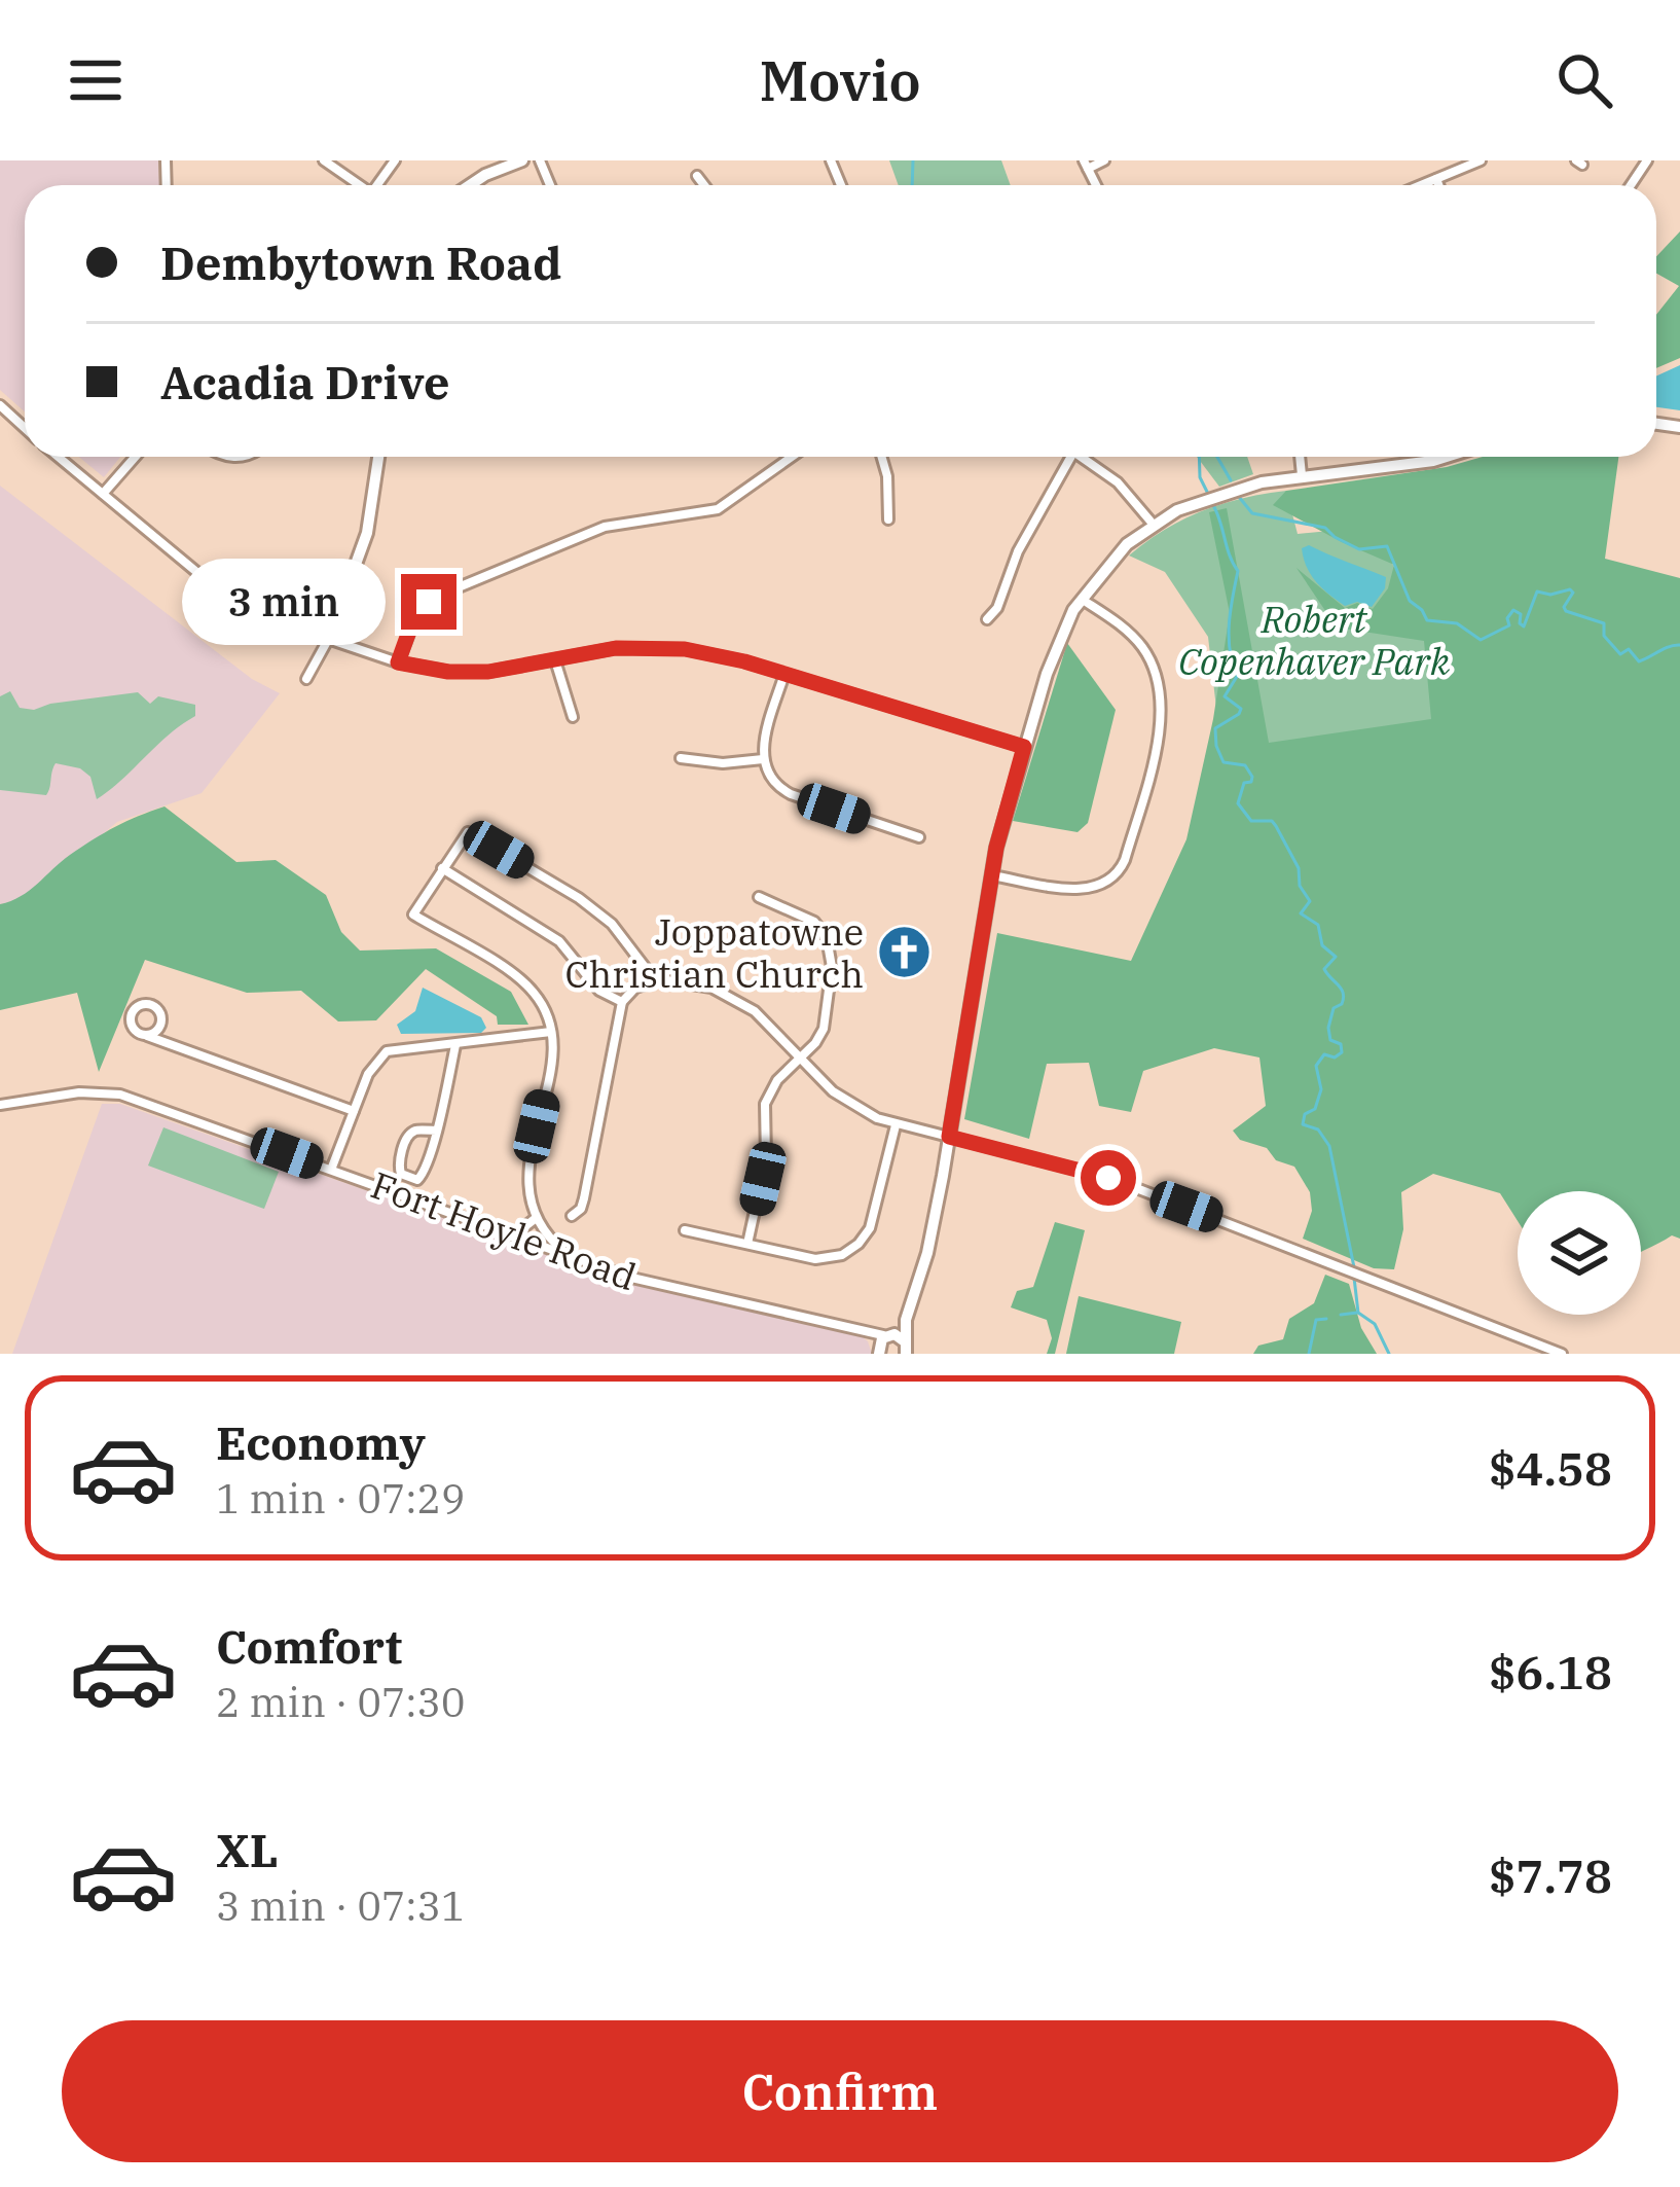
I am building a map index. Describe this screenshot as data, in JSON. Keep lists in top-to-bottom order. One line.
{"streets":{"street":["Fort Hoyle Road"]},"parks":["Robert Copenhaver Park"],"places":{"church":["Joppatowne Christian Church"]},"page":{"header":"Movio","banner":["Dembytown Road","Acadia Drive"],"bubble":"3 min","list":[{"name":"Economy","note":"1 min · 07:29","value":"$4.58"},{"name":"Comfort","note":"2 min · 07:30","value":"$6.18"},{"name":"XL","note":"3 min · 07:31","value":"$7.78"}],"buttons":"Confirm"}}
